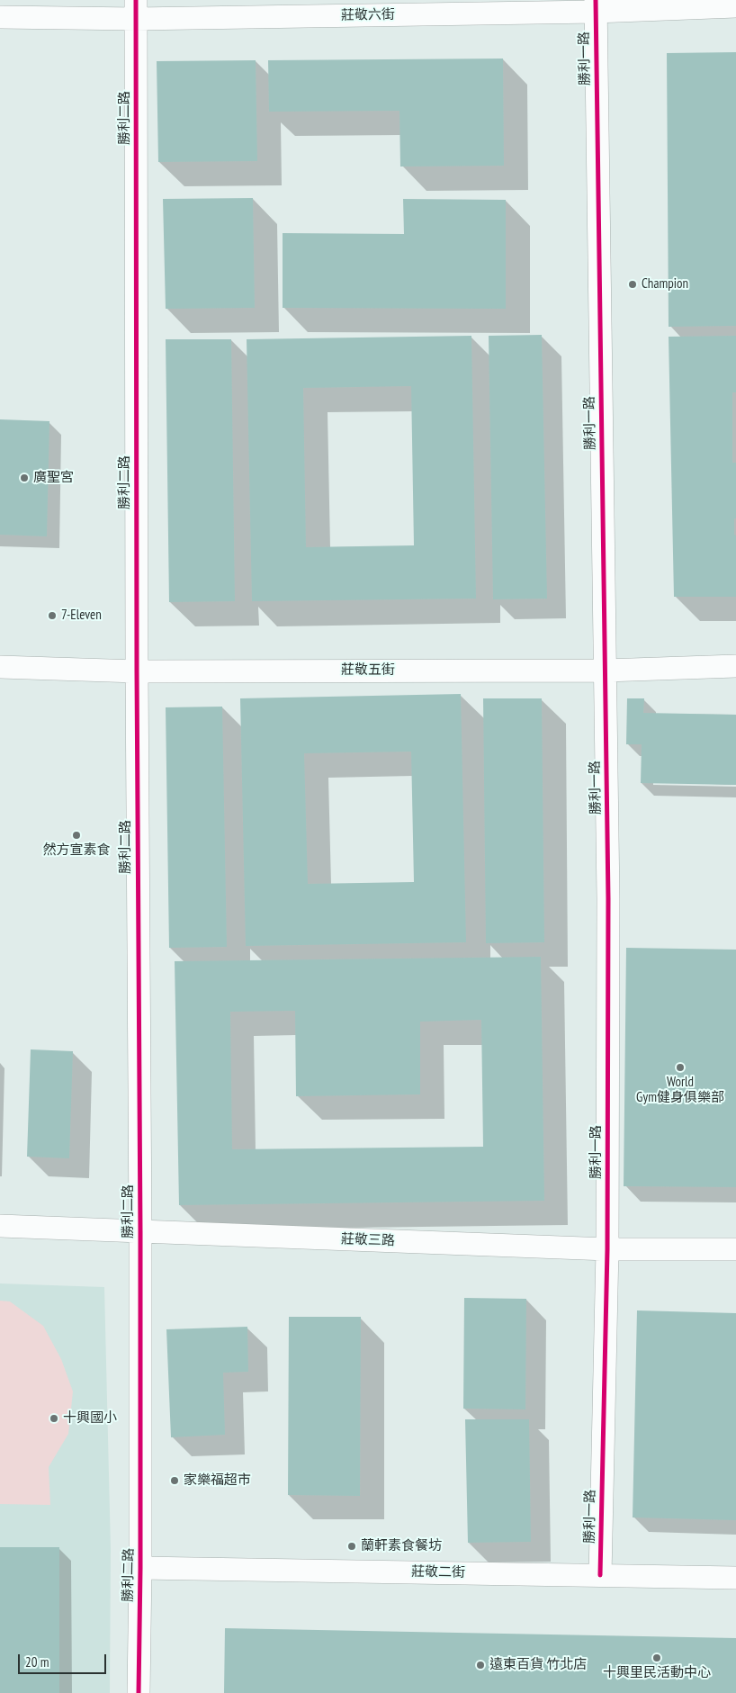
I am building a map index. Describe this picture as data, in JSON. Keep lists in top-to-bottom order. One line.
{"streets":{"street":["莊敬六街","勝利一路","勝利二路","莊敬五街","莊敬三路","莊敬二街"]},"crossings":[["莊敬六街","勝利一路"],["莊敬六街","勝利二路"],["勝利一路","莊敬五街"],["勝利一路","莊敬三路"],["勝利一路","莊敬二街"],["勝利二路","莊敬五街"],["勝利二路","莊敬三路"],["勝利二路","莊敬二街"]],"places":["Champion","廣聖宮","7-Eleven","然方宣素食","World Gym健身俱樂部","十興國小","家樂福超市","蘭軒素食餐坊","十興里民活動中心","遠東百貨 竹北店"],"scale_bar":"20 m"}
